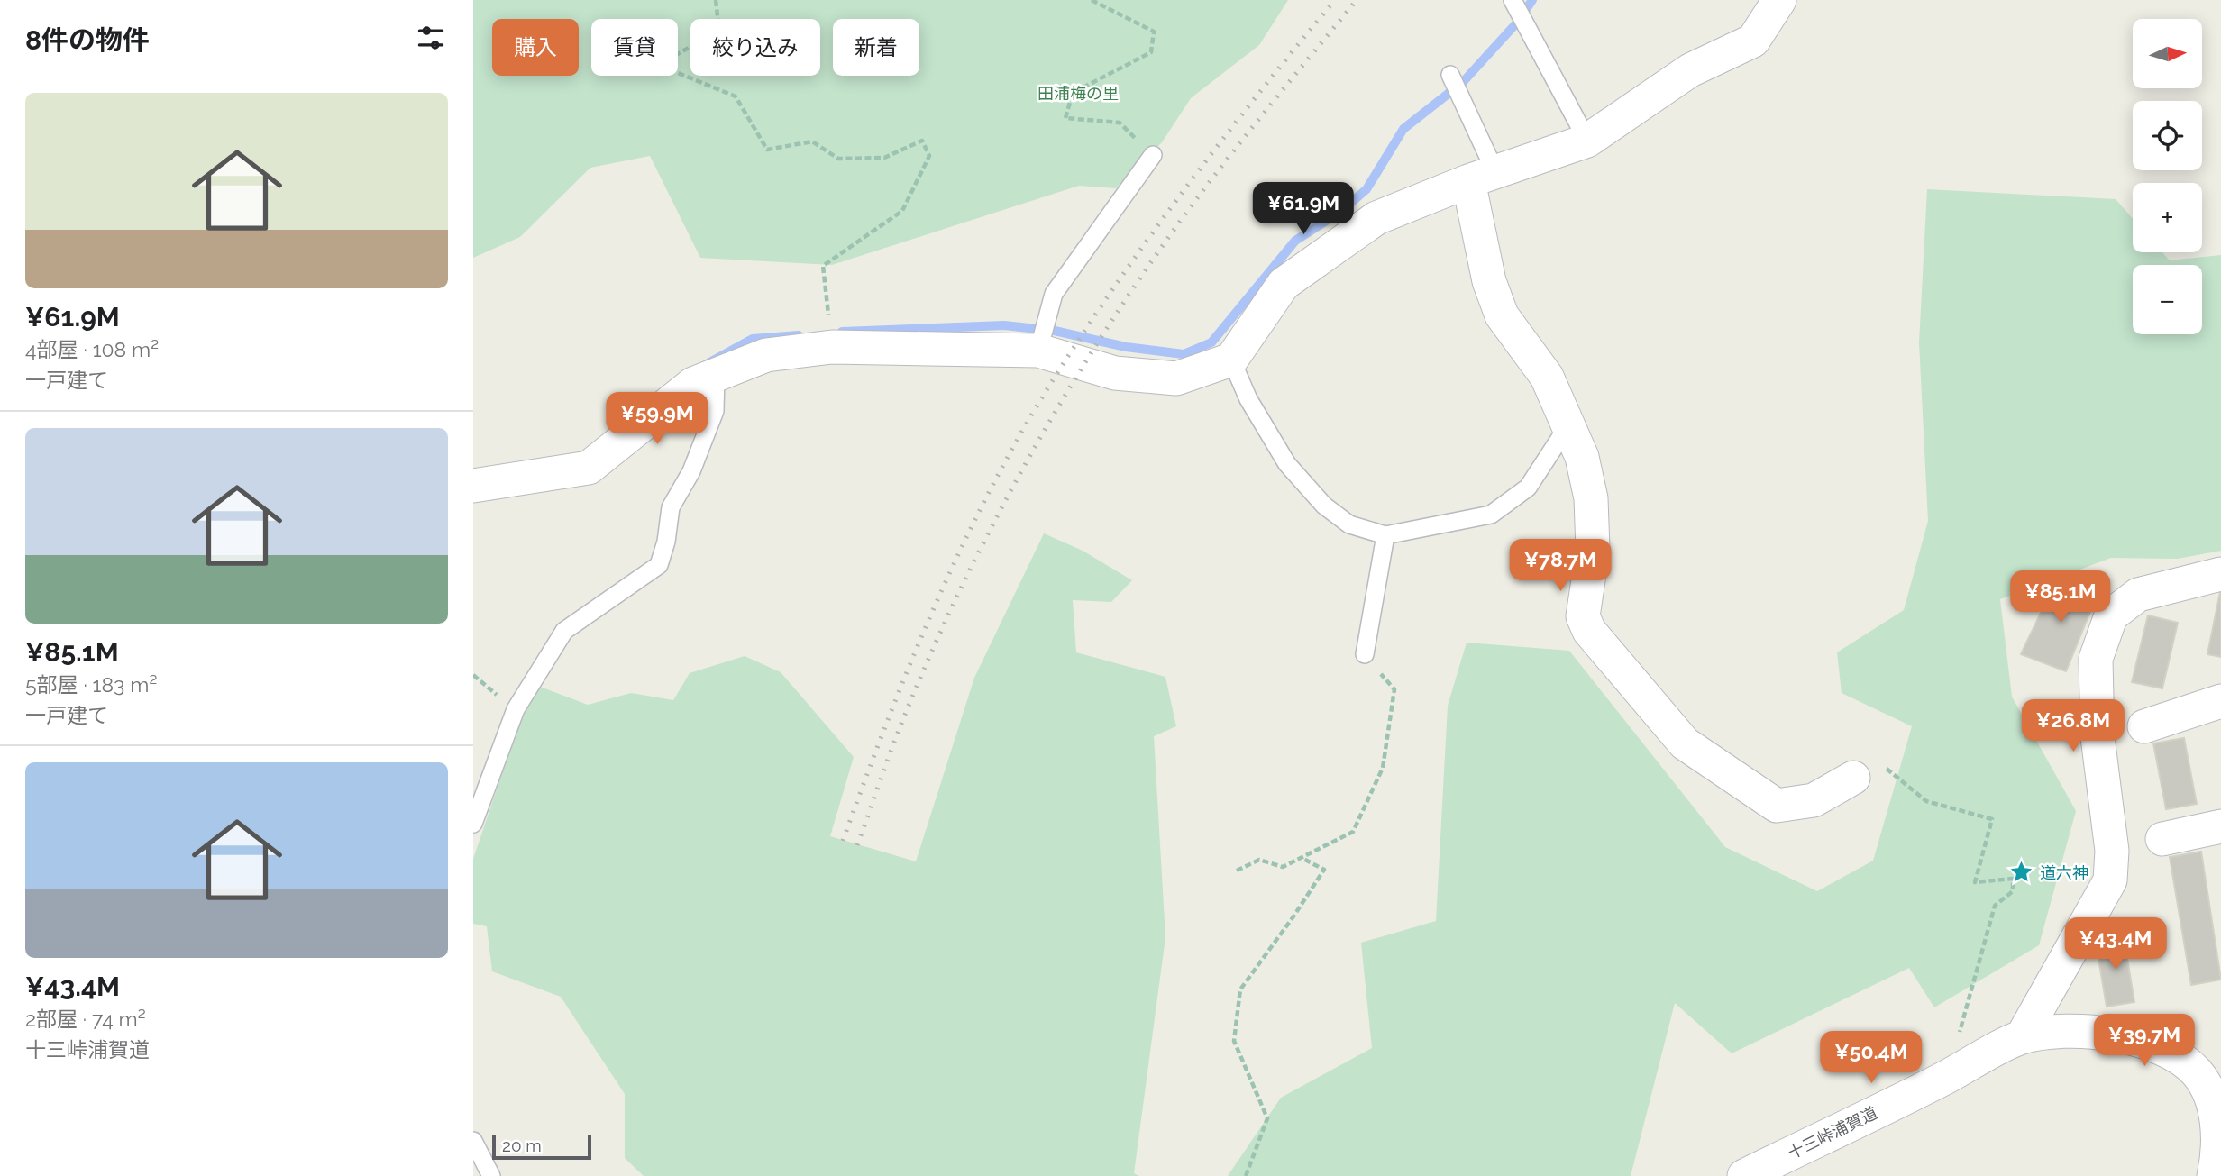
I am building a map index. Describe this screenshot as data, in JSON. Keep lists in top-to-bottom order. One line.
{"streets":{"street":["十三峠浦賀道"]},"parks":["田浦梅の里"],"places":{"place":["道六神"]},"scale_bar":"20 m","north":"right","page":{"heading":"8件の物件","map_buttons":["+","−"],"chip":["購入","賃貸","絞り込み","新着"],"list":[{"name":"¥61.9M","note":"4部屋 · 108 m² · 一戸建て"},{"name":"¥85.1M","note":"5部屋 · 183 m² · 一戸建て"},{"name":"¥43.4M","note":"2部屋 · 74 m² · 十三峠浦賀道"}],"price":["¥61.9M","¥59.9M","¥78.7M","¥85.1M","¥26.8M","¥43.4M","¥39.7M","¥50.4M"],"scale":"20 m"}}
